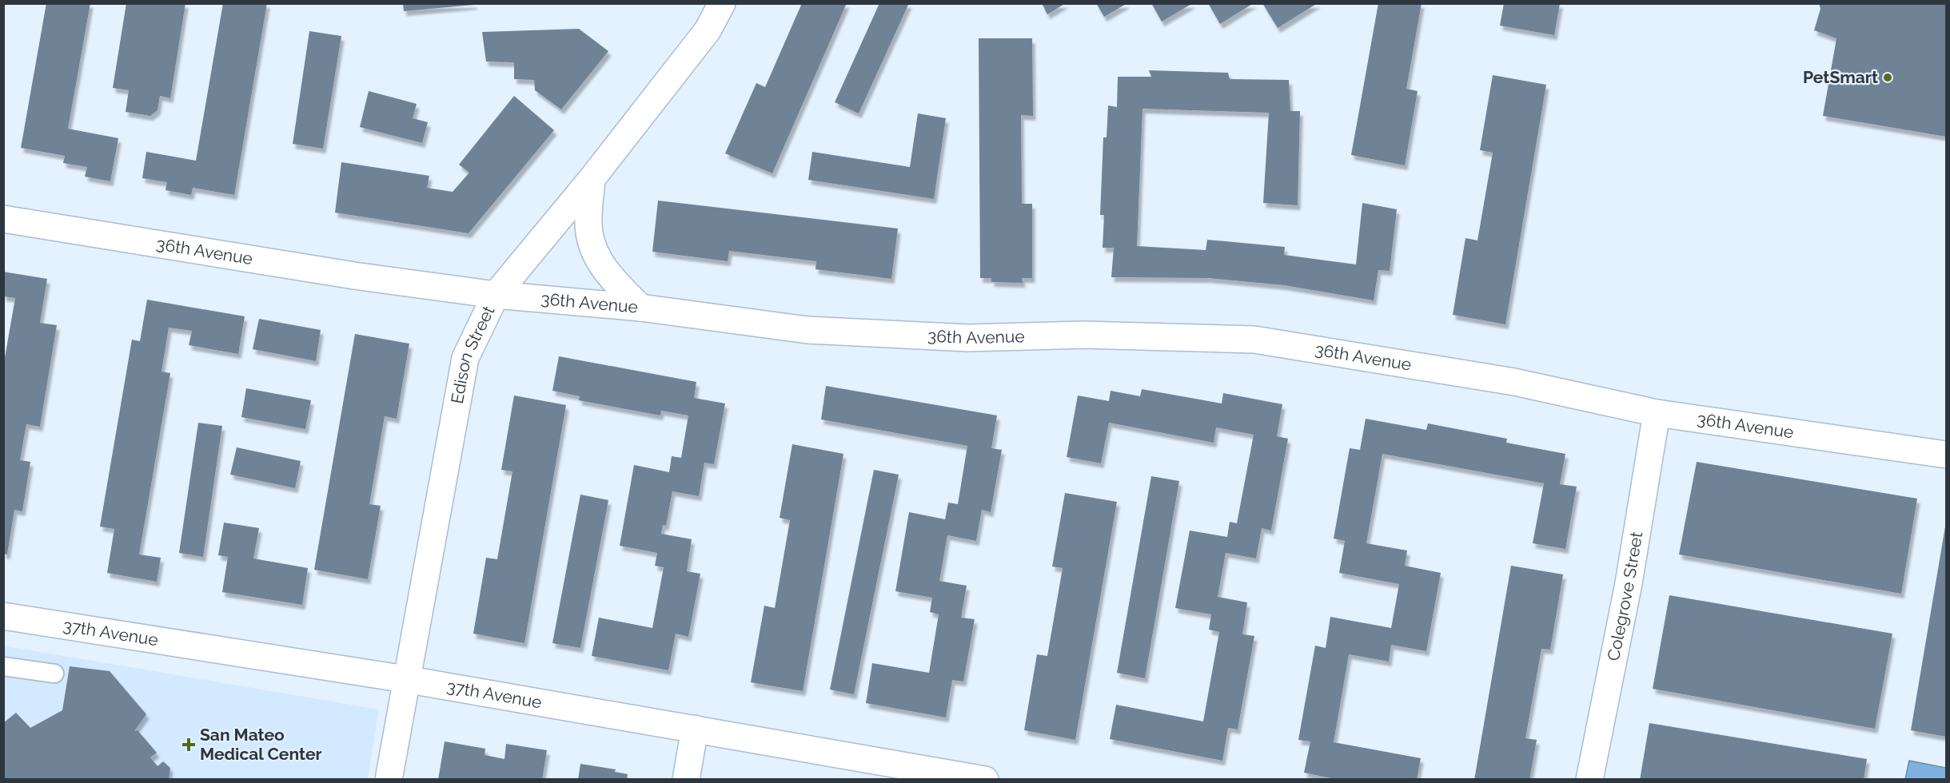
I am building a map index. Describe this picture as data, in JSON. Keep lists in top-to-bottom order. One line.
{"streets":{"street":["36th Avenue","Edison Street","Colegrove Street","37th Avenue"]},"crossings":[["36th Avenue","Edison Street"],["36th Avenue","Colegrove Street"],["Edison Street","37th Avenue"]],"places":{"other":["PetSmart"],"health":["San Mateo Medical Center"]}}
